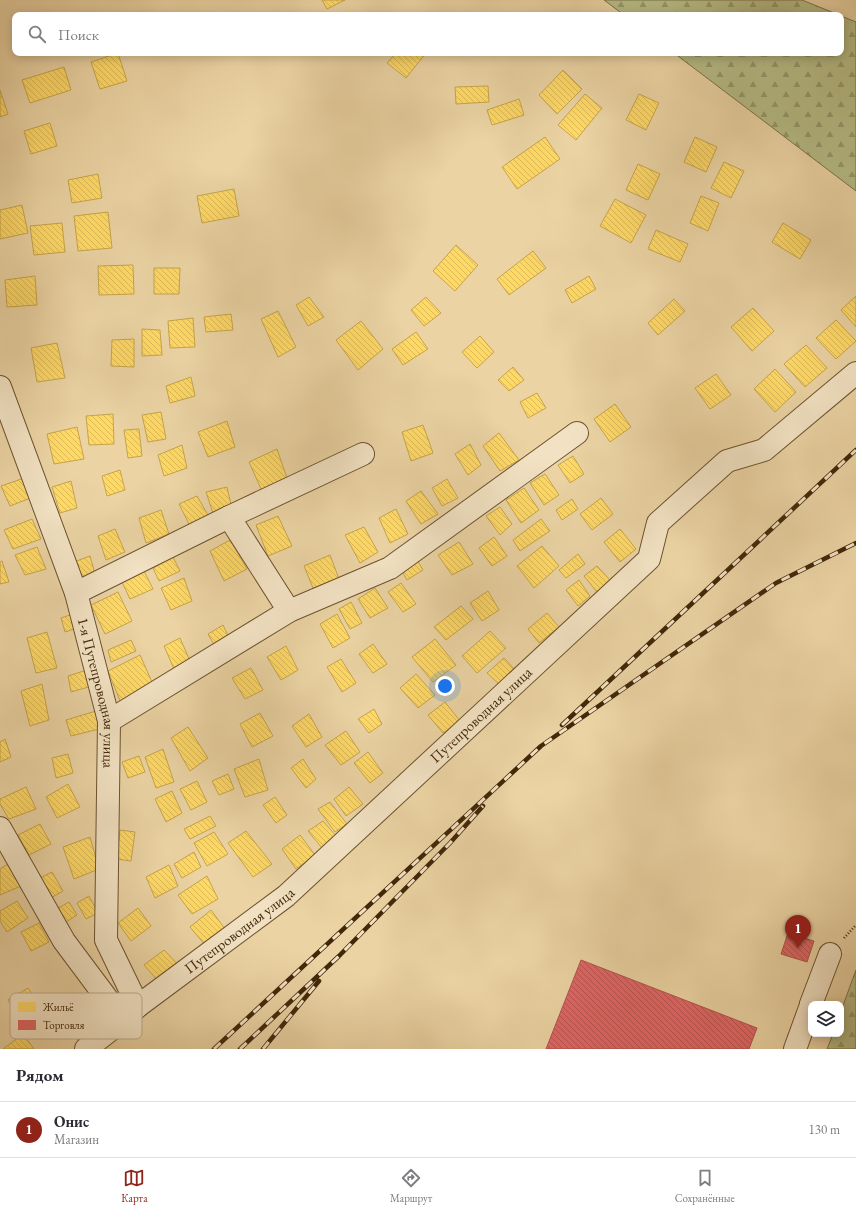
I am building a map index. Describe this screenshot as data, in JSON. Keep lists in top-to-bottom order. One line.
{"streets":{"street":["1-я Путепроводная улица","Путепроводная улица"]},"legend":["Жильё","Торговля"],"page":{"search":"Поиск","pins":"1","heading":"Рядом","list":[{"mark":"1","name":"Онис","note":"Магазин","value":"130 m"}],"nav":["Карта","Маршрут","Сохранённые"]}}
